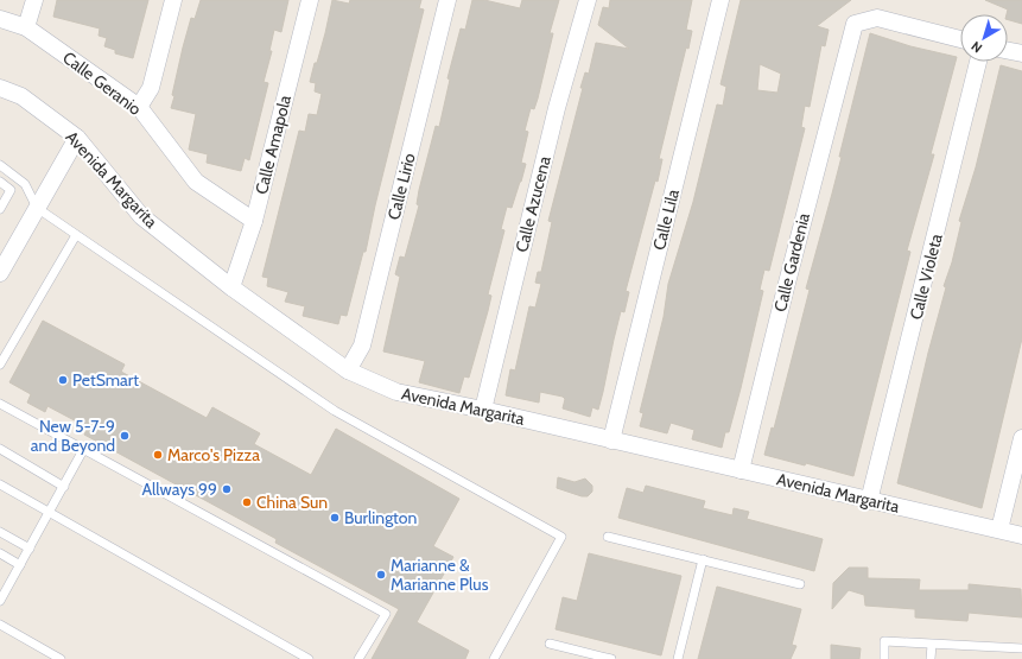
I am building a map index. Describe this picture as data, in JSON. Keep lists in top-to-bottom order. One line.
{"streets":{"street":["Calle Geranio","Calle Amapola","Avenida Margarita","Calle Lirio","Calle Azucena","Calle Lila","Calle Gardenia","Calle Violeta"]},"crossings":[["Calle Geranio","Calle Amapola"],["Calle Amapola","Avenida Margarita"],["Avenida Margarita","Calle Lirio"],["Avenida Margarita","Calle Azucena"],["Avenida Margarita","Calle Lila"],["Avenida Margarita","Calle Gardenia"],["Avenida Margarita","Calle Violeta"]],"places":["PetSmart","New 5-7-9 and Beyond","Marco's Pizza","Allways 99","China Sun","Burlington","Marianne & Marianne Plus"],"north":"bottom left"}
